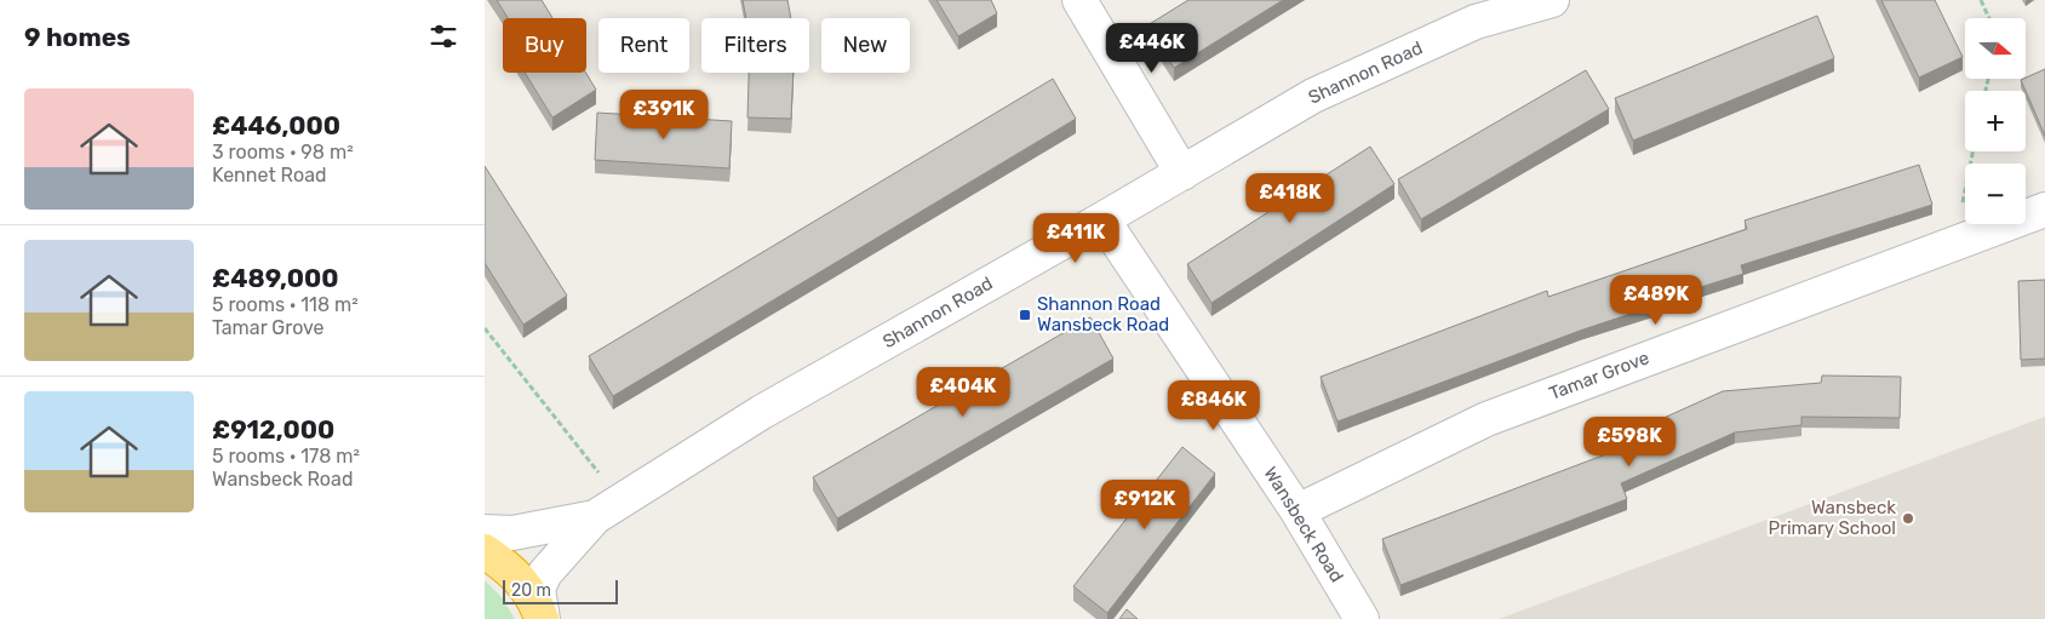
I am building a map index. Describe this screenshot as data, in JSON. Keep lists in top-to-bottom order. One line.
{"streets":{"street":["Shannon Road","Tamar Grove","Wansbeck Road"]},"crossings":[["Shannon Road","Wansbeck Road"],["Tamar Grove","Wansbeck Road"]],"places":{"transit":["Shannon Road Wansbeck Road"],"other":["Wansbeck Primary School"]},"scale_bar":"20 m","north":"right","page":{"heading":"9 homes","map_buttons":["+","−"],"chip":["Buy","Rent","Filters","New"],"price":["£446K","£391K","£418K","£411K","£489K","£404K","£846K","£598K","£912K"],"list":[{"name":"£446,000","note":"3 rooms · 98 m² · Kennet Road"},{"name":"£489,000","note":"5 rooms · 118 m² · Tamar Grove"},{"name":"£912,000","note":"5 rooms · 178 m² · Wansbeck Road"}],"scale":"20 m"}}
